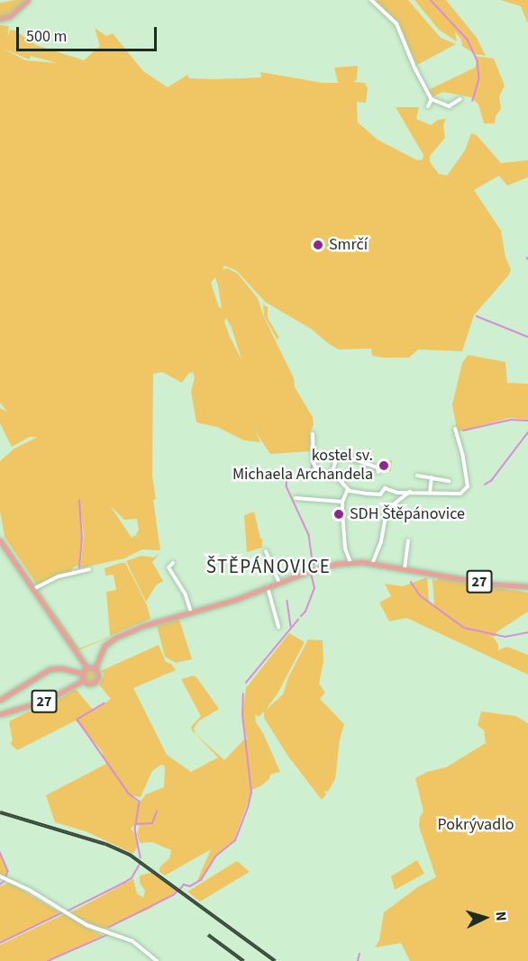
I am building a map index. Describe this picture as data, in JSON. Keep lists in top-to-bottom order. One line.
{"streets":{"main road":["27"]},"districts":["ŠTĚPÁNOVICE"],"parks":["Pokrývadlo"],"places":["Smrčí","kostel sv. Michaela Archandela","SDH Štěpánovice"],"scale_bar":"500 m","north":"right"}
